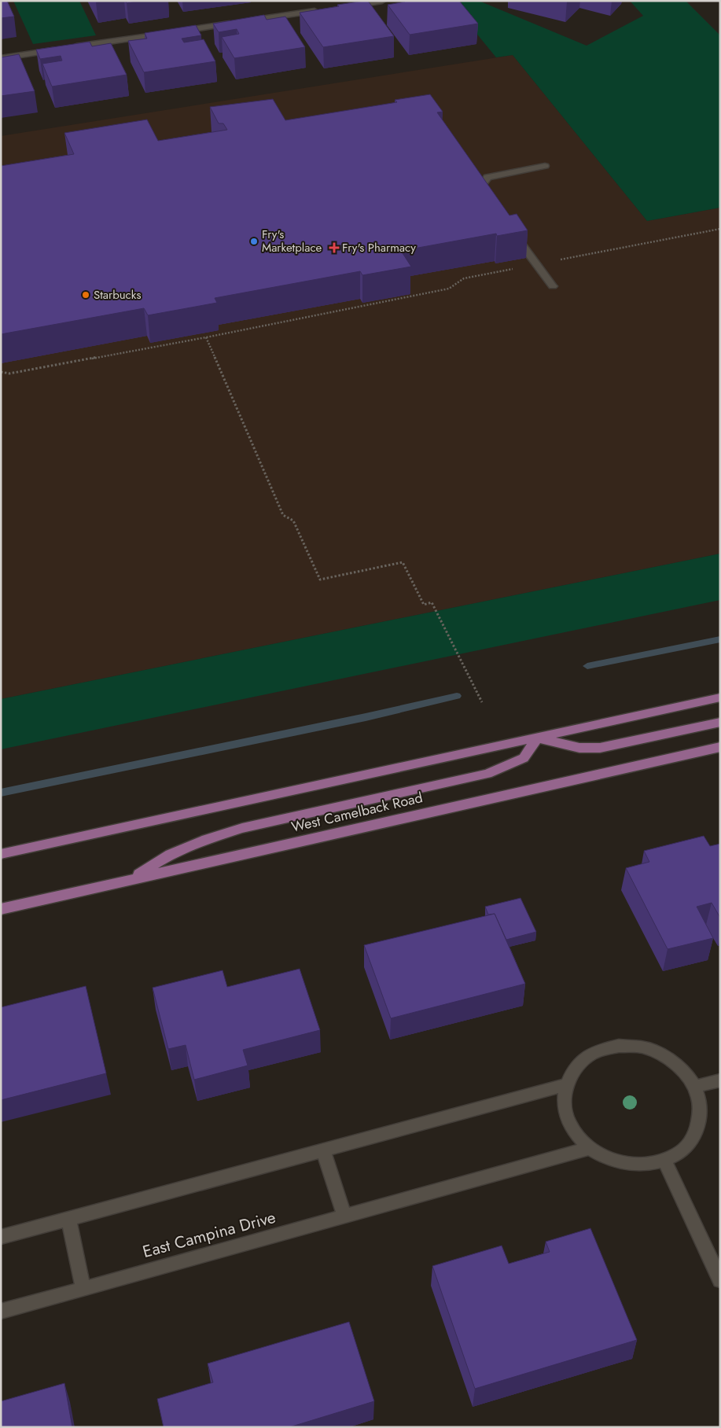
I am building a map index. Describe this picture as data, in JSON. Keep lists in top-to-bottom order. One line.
{"streets":{"main road":["West Camelback Road"],"street":["East Campina Drive"]},"places":{"other":["Fry's Marketplace","Starbucks"],"health":["Fry's Pharmacy"]}}
